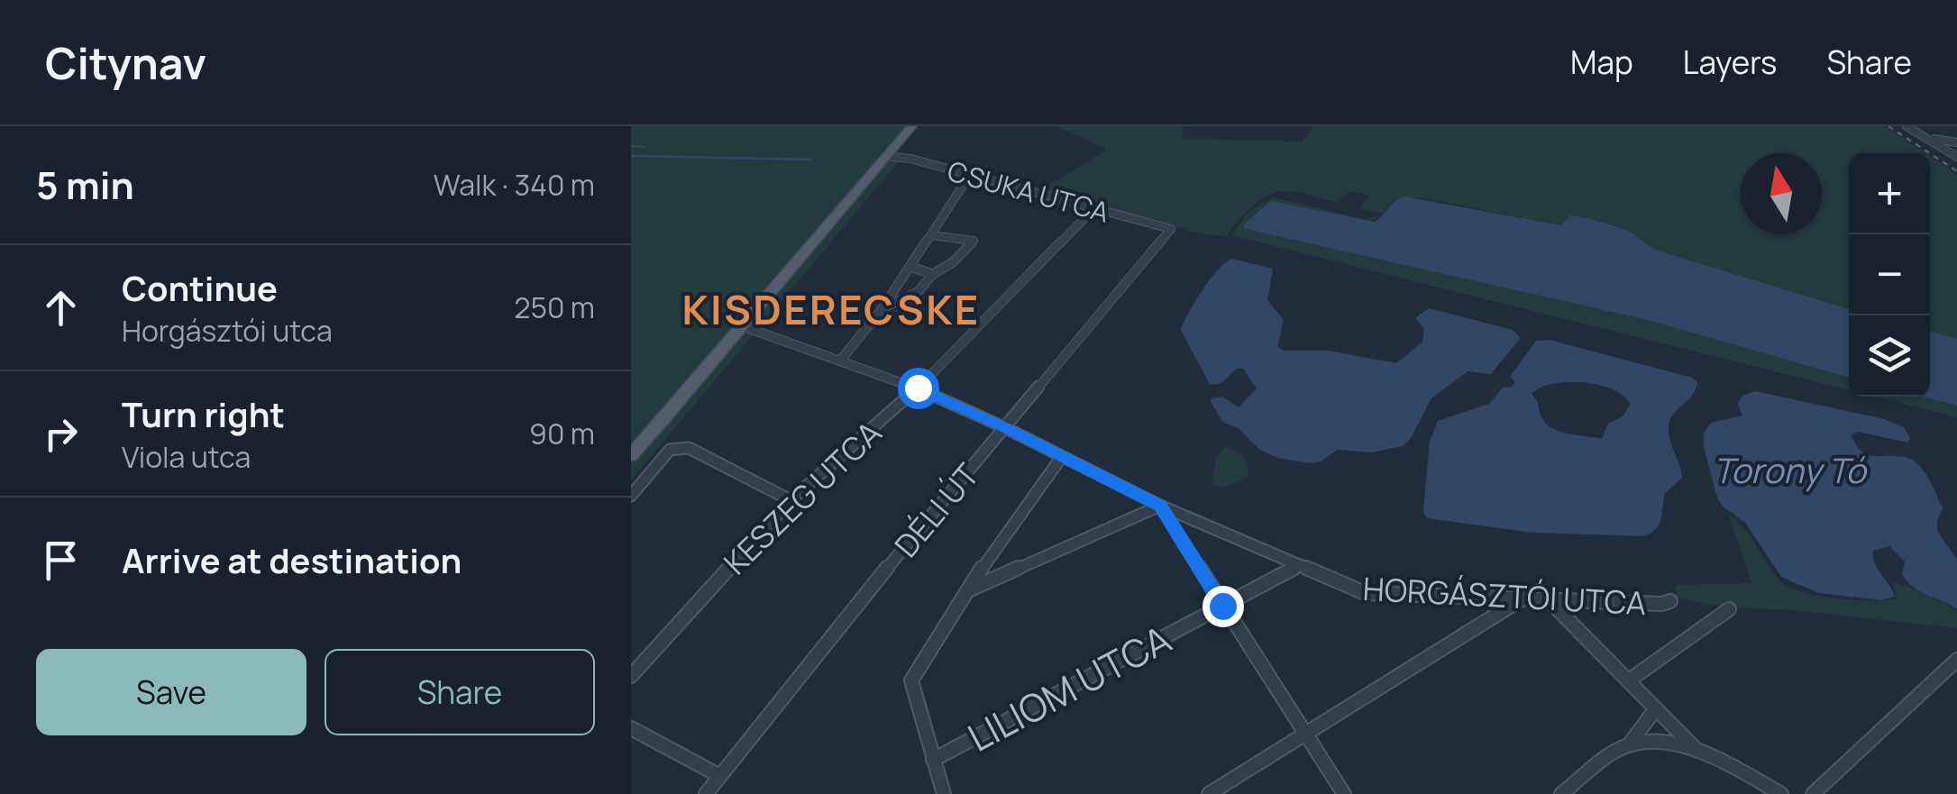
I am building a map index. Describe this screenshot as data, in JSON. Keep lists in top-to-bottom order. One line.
{"streets":{"street":["CSUKA UTCA","KESZEG UTCA","DÉLI ÚT","HORGÁSZTÓI UTCA","LILIOM UTCA"]},"crossings":[["CSUKA UTCA","KESZEG UTCA"],["CSUKA UTCA","DÉLI ÚT"],["KESZEG UTCA","HORGÁSZTÓI UTCA"],["DÉLI ÚT","HORGÁSZTÓI UTCA"],["HORGÁSZTÓI UTCA","LILIOM UTCA"]],"districts":["KISDERECSKE"],"water":["Torony Tó"],"north":"top","page":{"header":"Citynav","nav":["Map","Layers","Share"],"heading":["5 min","Walk · 340 m"],"map_buttons":["+","−"],"list":[["Continue","Horgásztói utca","250 m"],["Turn right","Viola utca","90 m"],"Arrive at destination"],"buttons":["Save","Share"]}}
